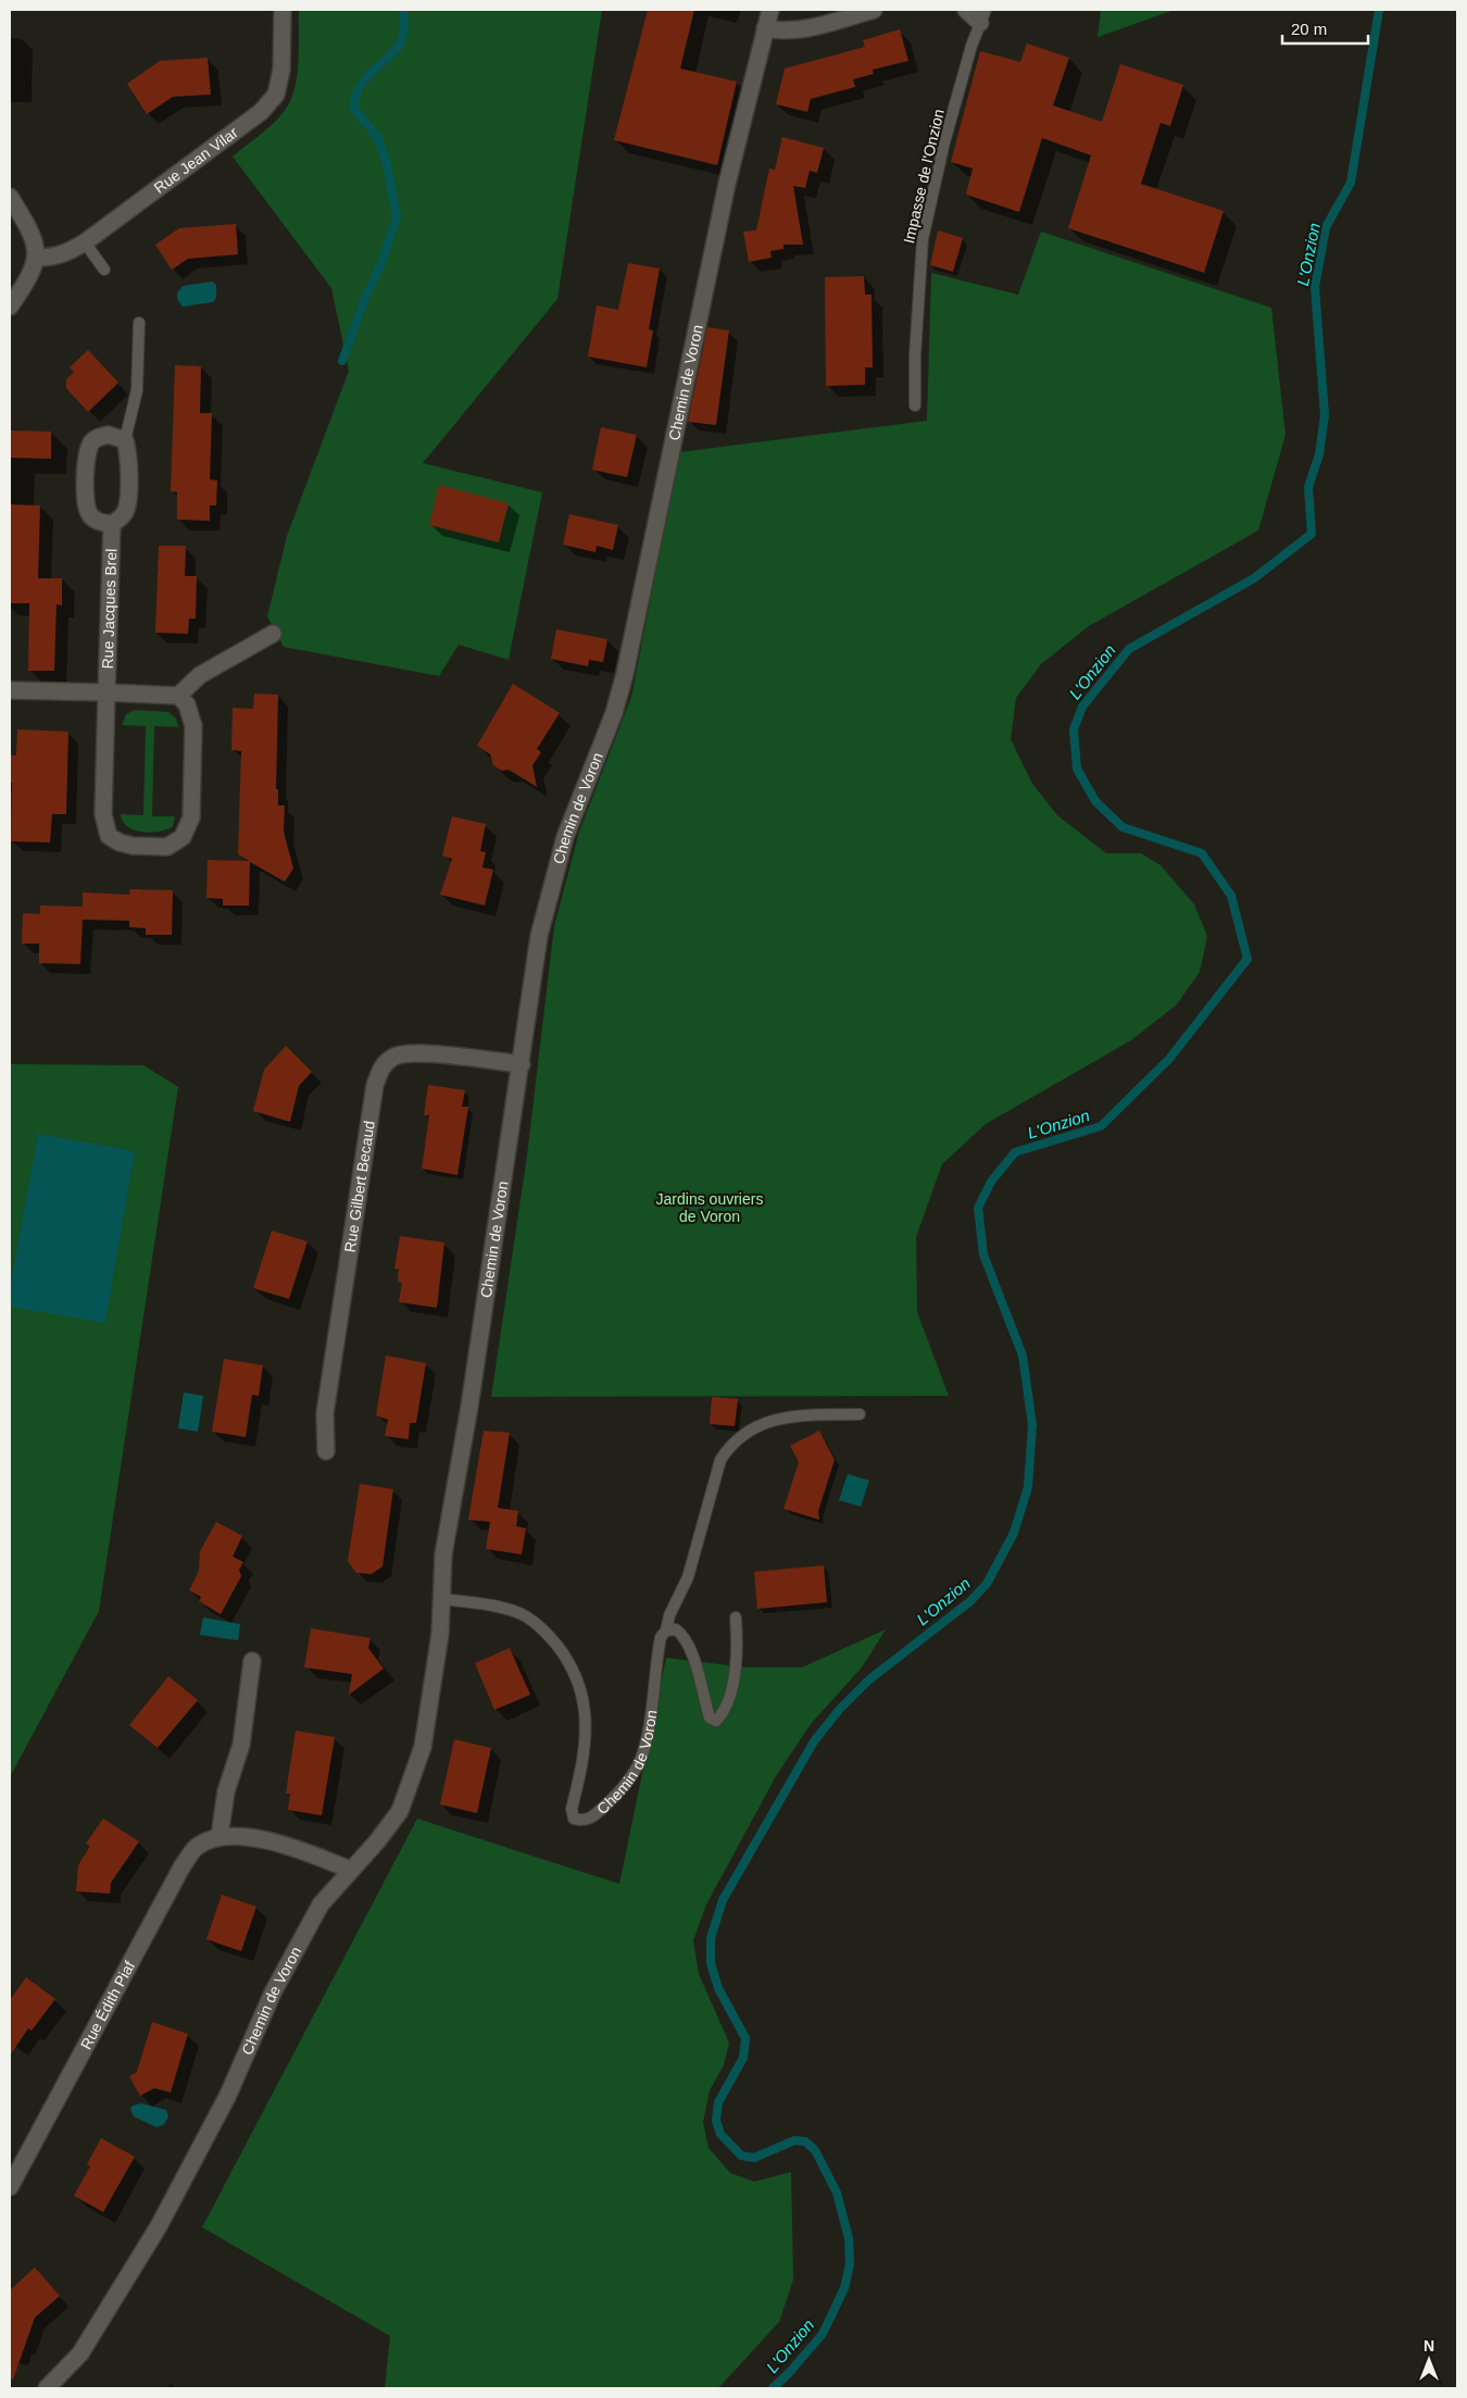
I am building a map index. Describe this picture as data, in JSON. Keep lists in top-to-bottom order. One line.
{"streets":{"street":["Rue Jean Vilar","Chemin de Voron","Rue Jacques Brel","Rue Gilbert Becaud","Rue Édith Piaf"],"lane":["Impasse de l'Onzion"]},"crossings":[["Chemin de Voron","Rue Gilbert Becaud"]],"water":["L'Onzion"],"parks":["Jardins ouvriers de Voron"],"scale_bar":"20 m","north":"top"}
